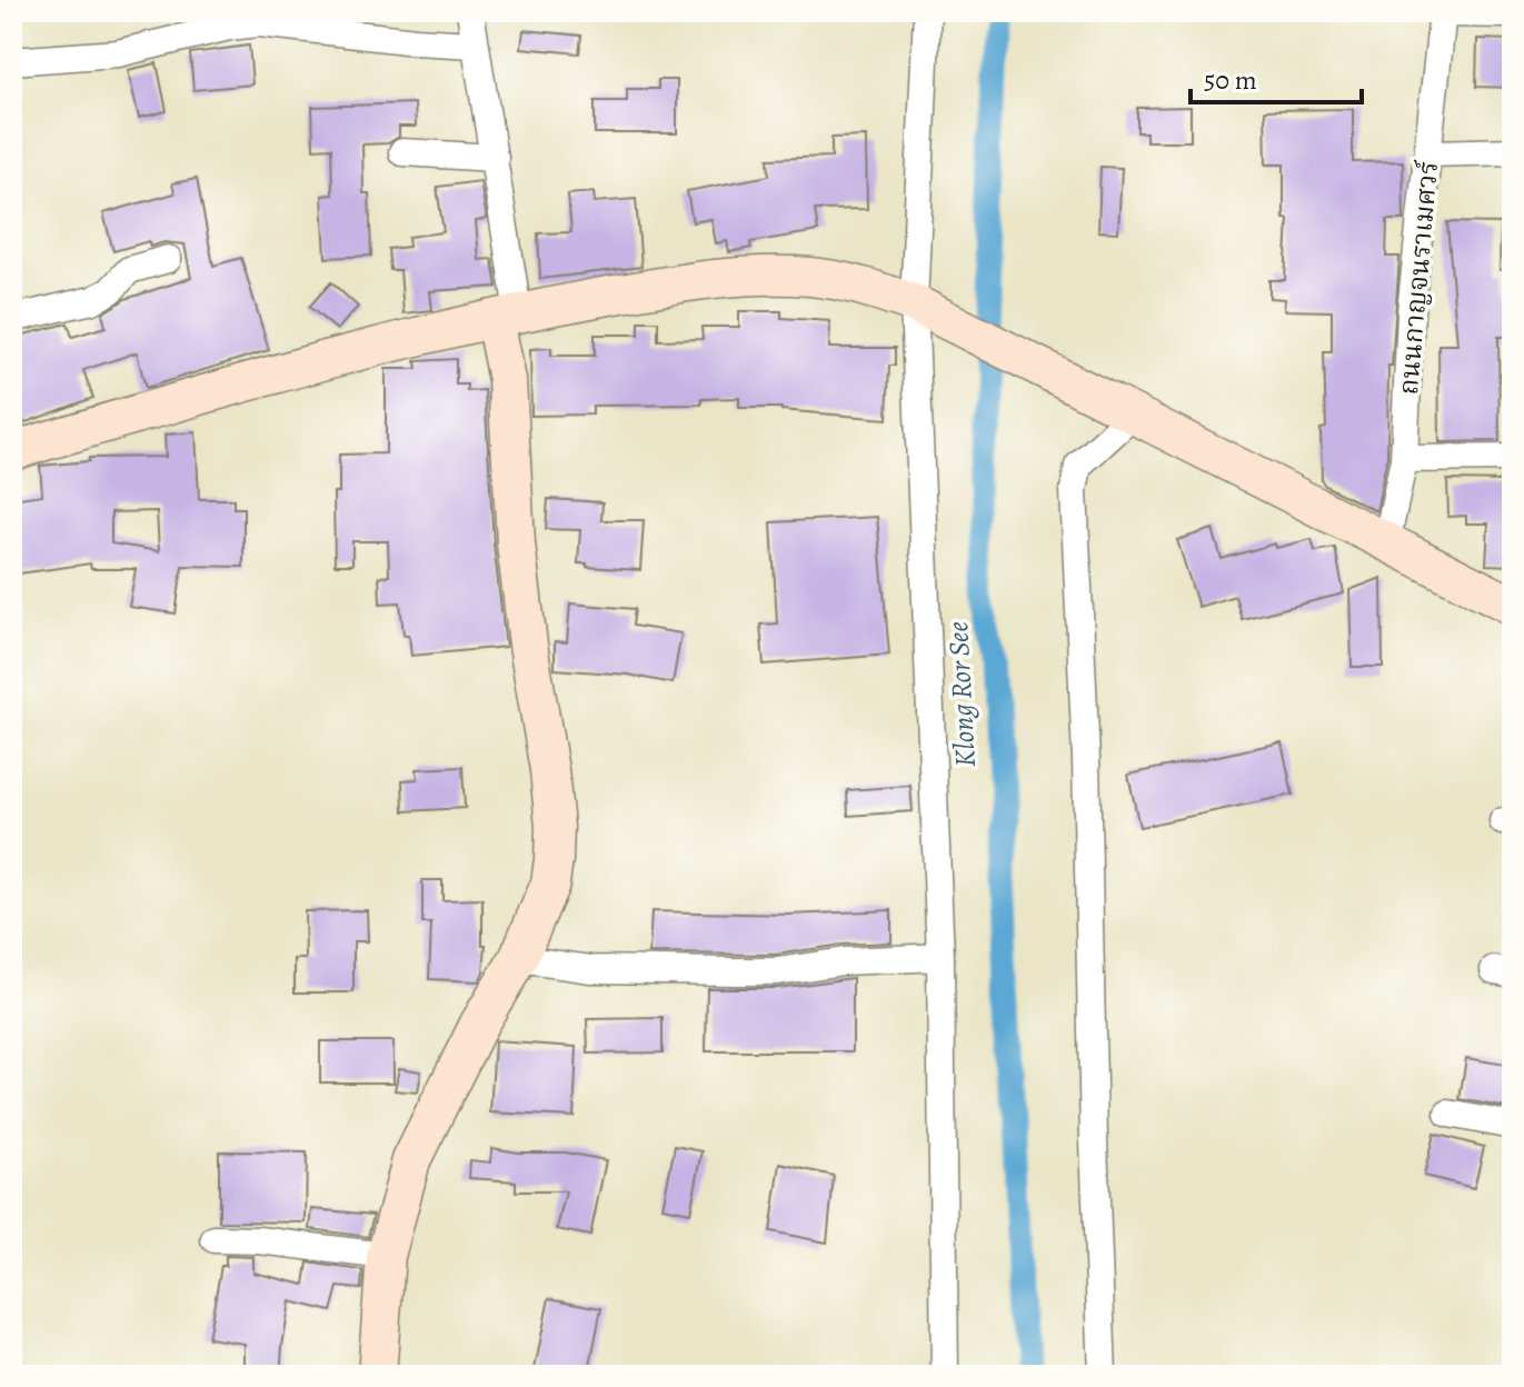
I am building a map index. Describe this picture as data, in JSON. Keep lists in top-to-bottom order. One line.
{"streets":{"street":["ถนนกาญจนราเมศวร์"]},"water":["Klong Ror See"],"scale_bar":"50 m"}
